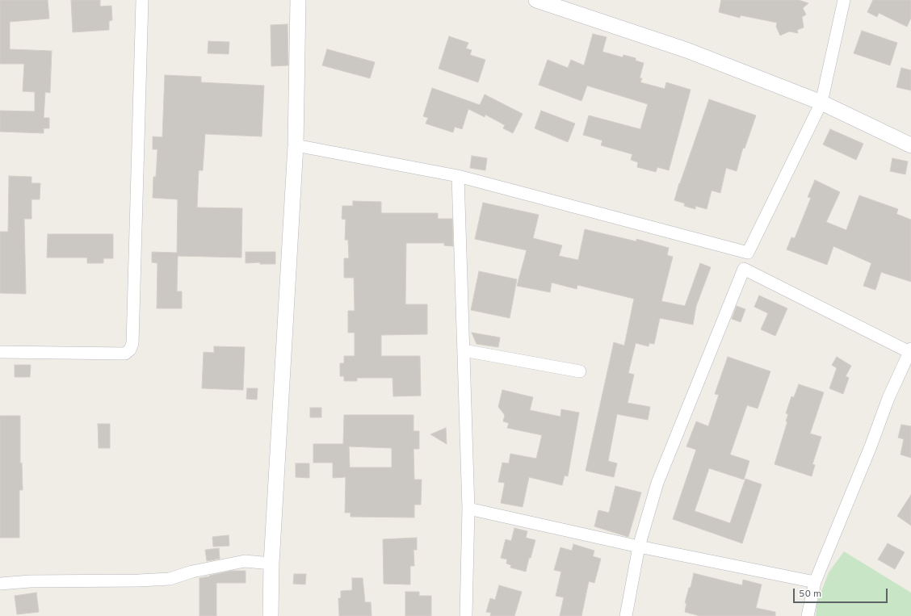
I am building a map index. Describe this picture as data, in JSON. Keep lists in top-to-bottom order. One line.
{"scale_bar":"50 m"}
